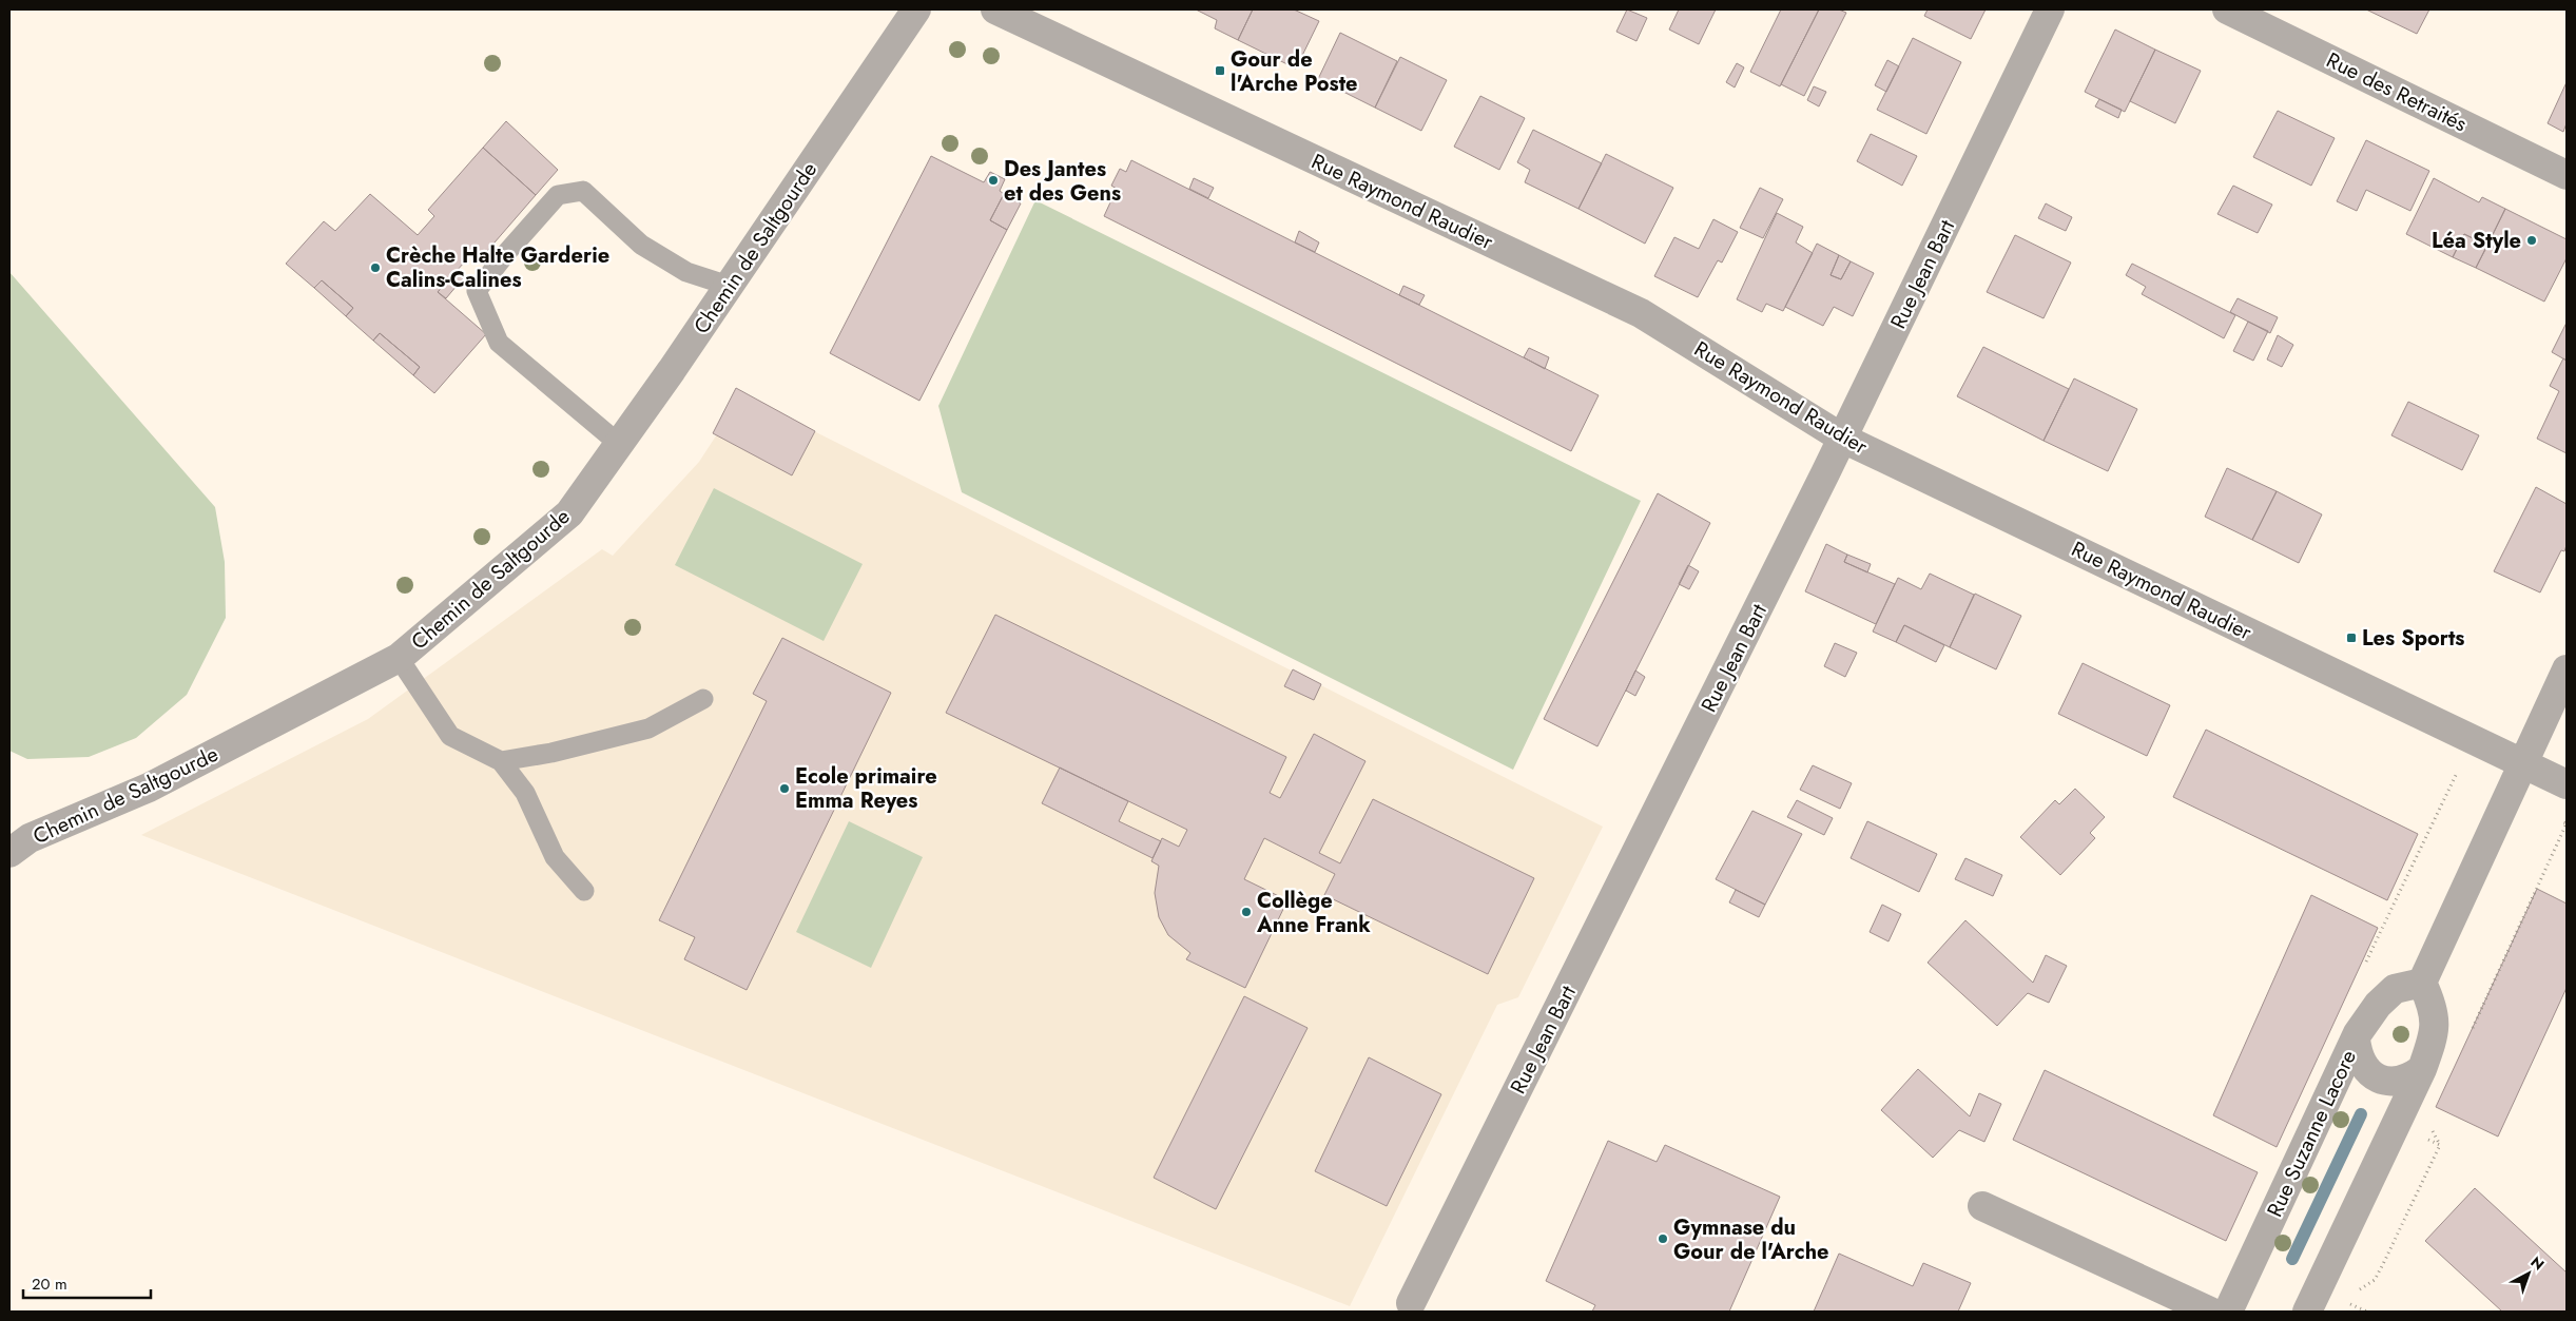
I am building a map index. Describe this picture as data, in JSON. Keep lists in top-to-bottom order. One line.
{"streets":{"street":["Rue des Retraités","Rue Raymond Raudier","Chemin de Saltgourde","Rue Jean Bart","Rue Suzanne Lacore"]},"crossings":[["Rue Raymond Raudier","Rue Jean Bart"]],"places":{"transit":["Gour de l'Arche Poste","Les Sports"],"other":["Des Jantes et des Gens","Léa Style","Crèche Halte Garderie Calins-Calines","Ecole primaire Emma Reyes","Collège Anne Frank","Gymnase du Gour de l'Arche"]},"scale_bar":"20 m","north":"top right"}
